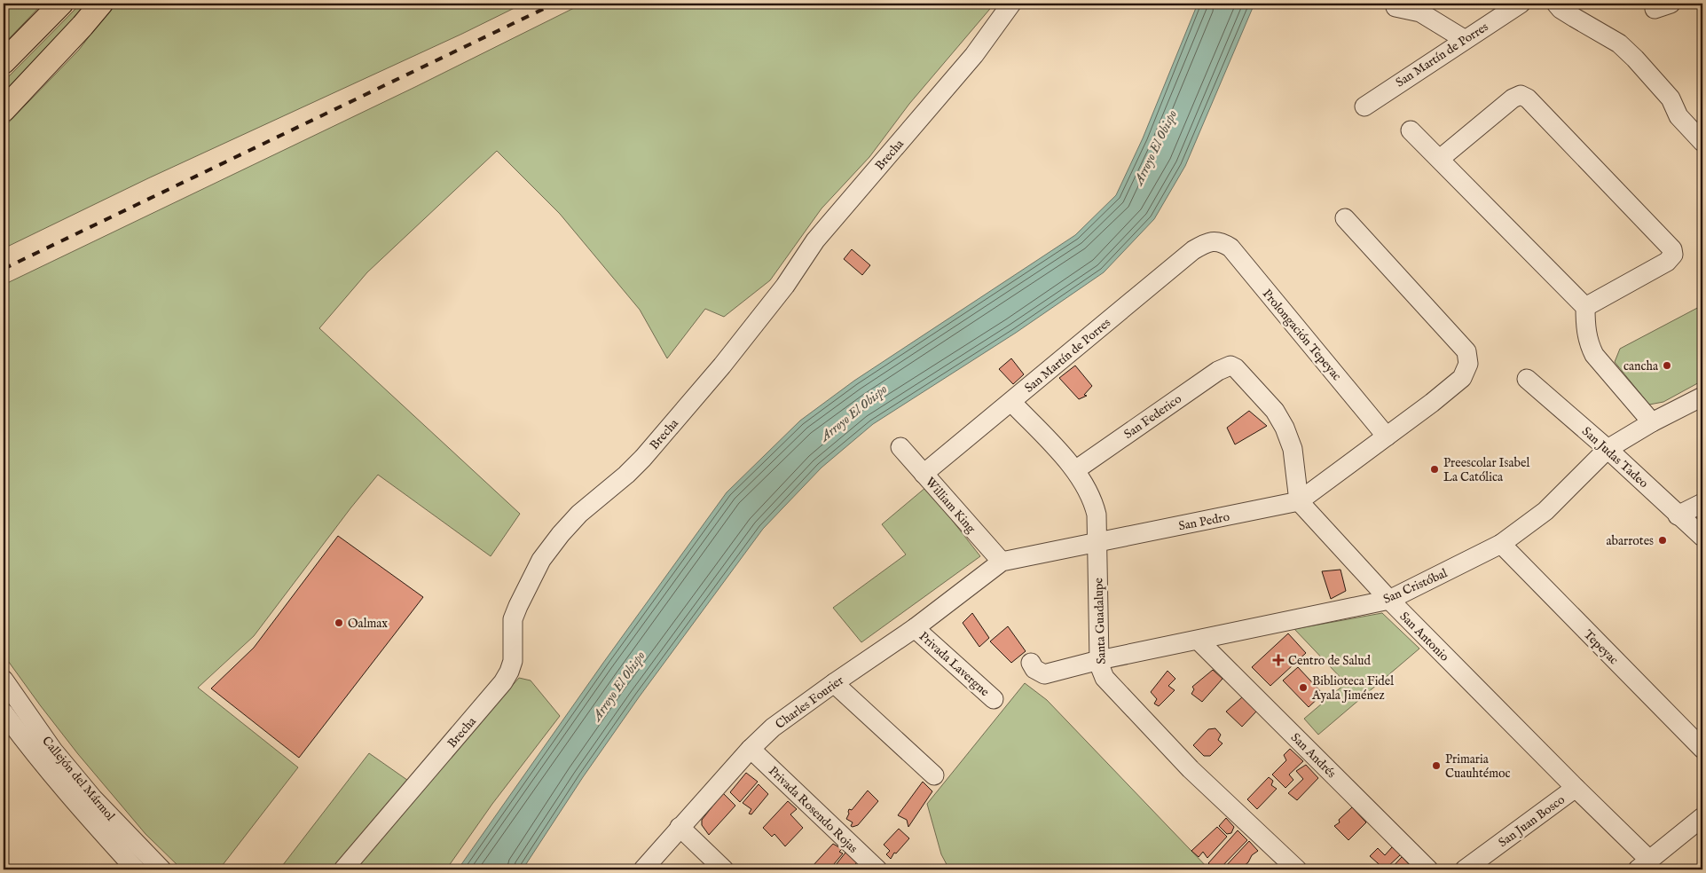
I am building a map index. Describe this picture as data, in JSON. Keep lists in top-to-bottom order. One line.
{"streets":{"street":["San Martín de Porres","Brecha","Prolongación Tepeyac","San Federico","San Judas Tadeo","William King","San Pedro","San Cristóbal","Santa Guadalupe","San Antonio","Tepeyac","Privada Lavergne","Charles Fourier","San Andrés","Callejón del Mármol","Privada Rosendo Rojas","San Juan Bosco"]},"crossings":[["San Martín de Porres","Prolongación Tepeyac"],["San Martín de Porres","William King"],["San Martín de Porres","Santa Guadalupe"],["Prolongación Tepeyac","San Pedro"],["San Federico","San Pedro"],["San Federico","Santa Guadalupe"],["San Federico","San Antonio"],["San Judas Tadeo","San Cristóbal"],["William King","San Pedro"],["William King","Charles Fourier"],["San Pedro","Santa Guadalupe"],["San Pedro","San Antonio"],["San Pedro","Charles Fourier"],["San Cristóbal","Santa Guadalupe"],["San Cristóbal","San Antonio"],["San Cristóbal","Tepeyac"],["San Cristóbal","San Andrés"],["San Antonio","San Juan Bosco"],["Privada Lavergne","Charles Fourier"],["Charles Fourier","Privada Rosendo Rojas"]],"water":["Arroyo El Obispo"],"places":{"other":["cancha","Preescolar Isabel La Católica","abarrotes","Oalmax","Biblioteca Fidel Ayala Jiménez","Primaria Cuauhtémoc"],"health":["Centro de Salud"]}}
